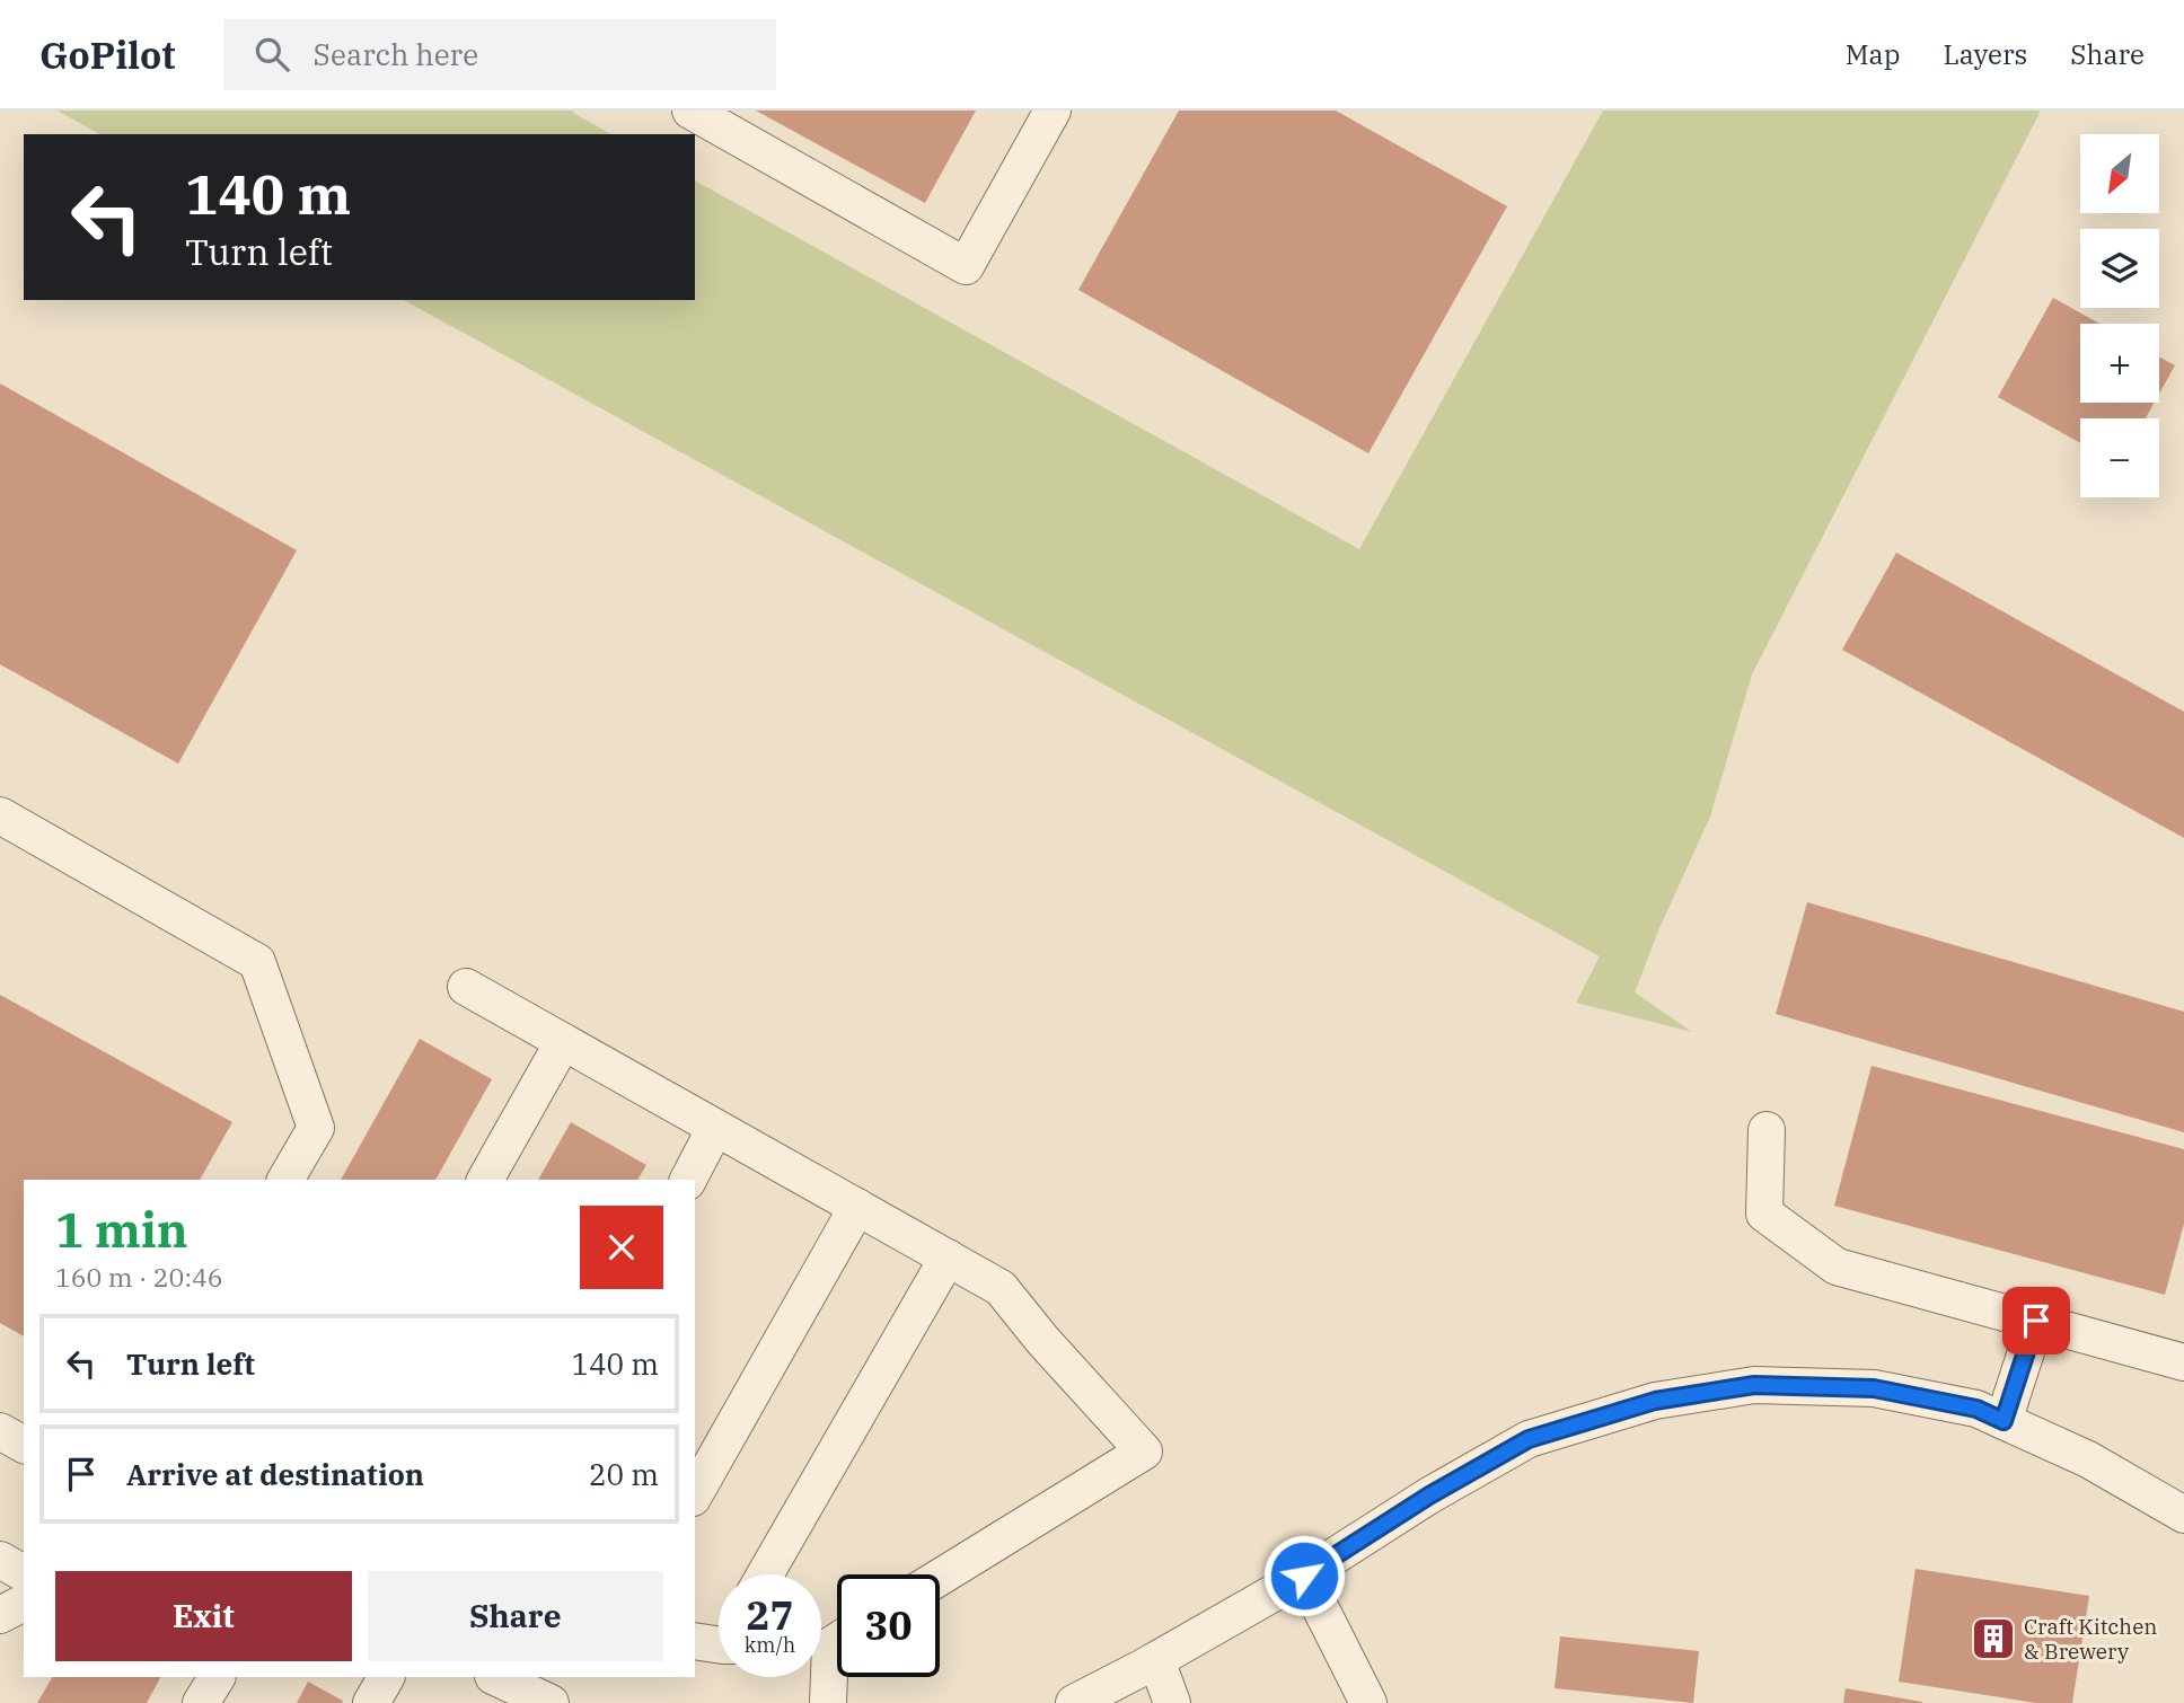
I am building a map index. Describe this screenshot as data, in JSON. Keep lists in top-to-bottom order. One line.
{"places":{"building":["Craft Kitchen & Brewery"]},"north":"bottom left","page":{"header":"GoPilot","search":"Search here","nav":["Map","Layers","Share"],"map_buttons":["+","−"],"turn":["140 m","Turn left"],"heading":["1 min","160 m · 20:46"],"list":[{"name":"Turn left","value":"140 m"},{"name":"Arrive at destination","value":"20 m"}],"buttons":["Exit","Share"],"speed":"27 km/h","limit":"30"}}
